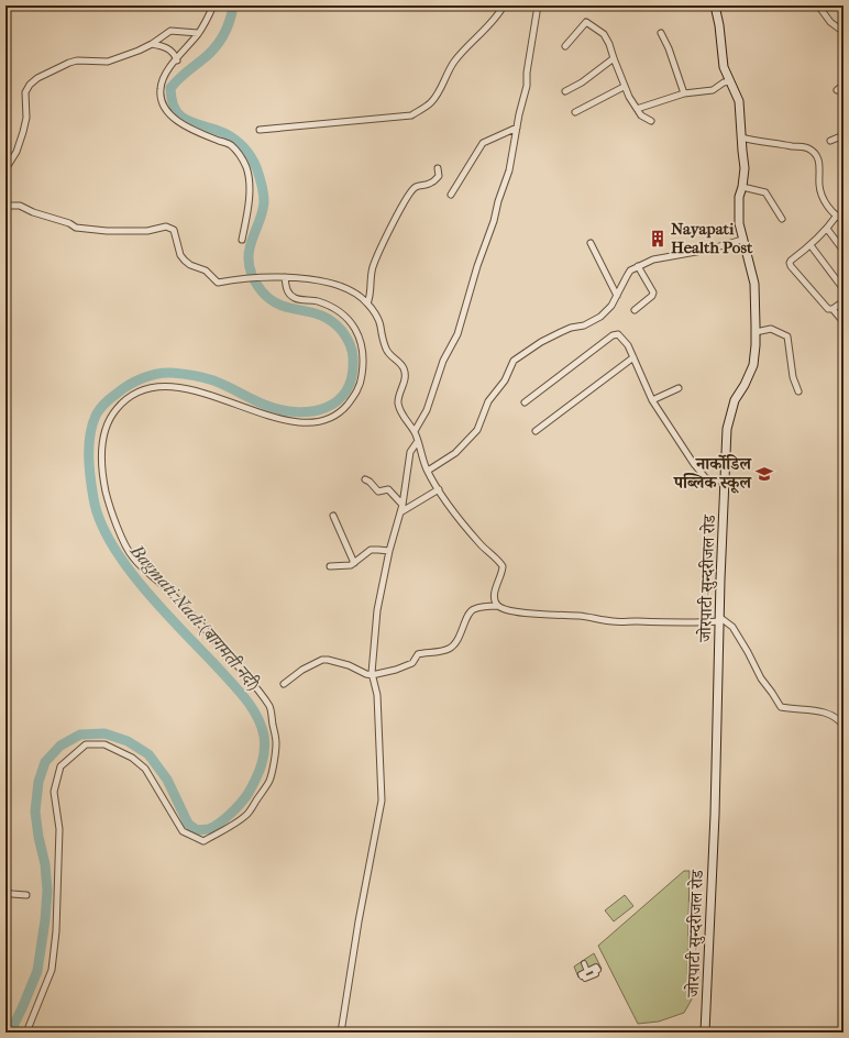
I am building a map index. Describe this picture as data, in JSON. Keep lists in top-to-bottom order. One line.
{"streets":{"main road":["जोरपाटी-सुन्दरीजल रोड"]},"water":["Bagmati Nadi (बागमती नदी)"],"places":{"building":["Nayapati Health Post"],"school or university":["नार्कोडिल पब्लिक स्कूल"]}}
